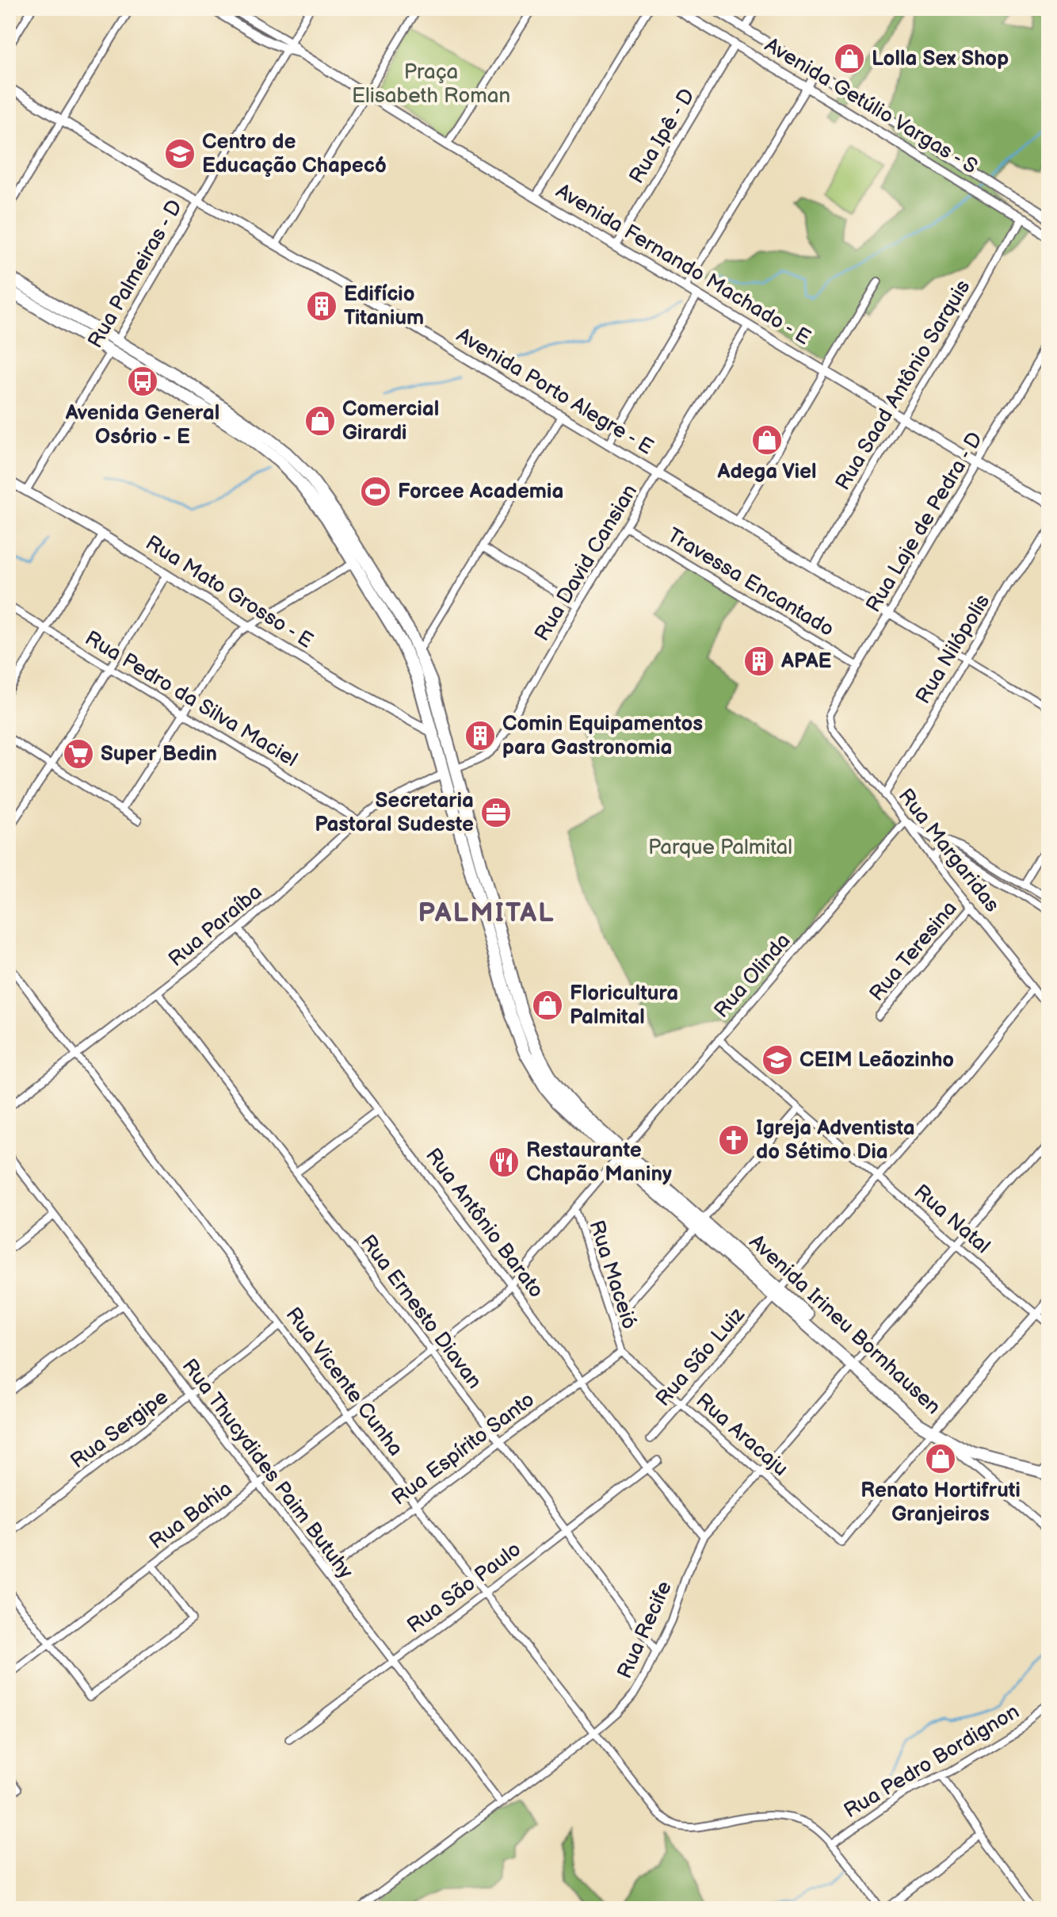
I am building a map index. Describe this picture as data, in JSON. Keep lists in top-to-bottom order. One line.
{"streets":{"main road":["Avenida Irineu Bornhausen"],"street":["Avenida Getúlio Vargas - S","Rua Ipê - D","Avenida Fernando Machado - E","Rua Palmeiras - D","Rua Saad Antônio Sarquis","Avenida Porto Alegre - E","Rua Laje de Pedra - D","Rua David Cansian","Travessa Encantado","Rua Mato Grosso - E","Rua Nilópolis","Rua Pedro da Silva Maciel","Rua Margaridas","Rua Paraíba","Rua Teresina","Rua Olinda","Rua Natal","Rua Antônio Barato","Rua Maceió","Rua Ernesto Diavan","Rua São Luiz","Rua Vicente Cunha","Rua Sergipe","Rua Aracaju","Rua Espírito Santo","Rua Thucydides Paim Butuhy","Rua Bahia","Rua São Paulo","Rua Recife","Rua Pedro Bordignon"]},"crossings":[["Avenida Getúlio Vargas - S","Rua Ipê - D"],["Avenida Getúlio Vargas - S","Rua Saad Antônio Sarquis"],["Rua Ipê - D","Avenida Fernando Machado - E"],["Avenida Fernando Machado - E","Rua Palmeiras - D"],["Avenida Fernando Machado - E","Rua Saad Antônio Sarquis"],["Avenida Fernando Machado - E","Rua Laje de Pedra - D"],["Avenida Fernando Machado - E","Rua David Cansian"],["Rua Palmeiras - D","Avenida Porto Alegre - E"],["Rua Palmeiras - D","Rua Mato Grosso - E"],["Rua Palmeiras - D","Avenida Irineu Bornhausen"],["Rua Saad Antônio Sarquis","Avenida Porto Alegre - E"],["Avenida Porto Alegre - E","Rua Laje de Pedra - D"],["Avenida Porto Alegre - E","Rua David Cansian"],["Avenida Porto Alegre - E","Rua Nilópolis"],["Rua Laje de Pedra - D","Travessa Encantado"],["Rua Laje de Pedra - D","Rua Margaridas"],["Rua David Cansian","Travessa Encantado"],["Rua David Cansian","Avenida Irineu Bornhausen"],["Rua Mato Grosso - E","Avenida Irineu Bornhausen"],["Rua Nilópolis","Rua Margaridas"],["Rua Pedro da Silva Maciel","Rua Paraíba"],["Rua Margaridas","Rua Teresina"],["Rua Margaridas","Rua Olinda"],["Rua Margaridas","Rua São Luiz"],["Rua Paraíba","Rua Antônio Barato"],["Rua Paraíba","Rua Ernesto Diavan"],["Rua Paraíba","Avenida Irineu Bornhausen"],["Rua Paraíba","Rua Vicente Cunha"],["Rua Olinda","Rua Natal"],["Rua Olinda","Rua Antônio Barato"],["Rua Olinda","Rua Maceió"],["Rua Olinda","Avenida Irineu Bornhausen"],["Rua Olinda","Rua Bahia"],["Rua Natal","Rua São Luiz"],["Rua Natal","Rua Recife"],["Rua Antônio Barato","Rua Espírito Santo"],["Rua Antônio Barato","Rua Bahia"],["Rua Antônio Barato","Rua São Paulo"],["Rua Antônio Barato","Rua Recife"],["Rua Maceió","Rua Aracaju"],["Rua Maceió","Rua Espírito Santo"],["Rua Ernesto Diavan","Rua Espírito Santo"],["Rua Ernesto Diavan","Rua Bahia"],["Rua Ernesto Diavan","Rua São Paulo"],["Rua Ernesto Diavan","Rua Recife"],["Avenida Irineu Bornhausen","Rua São Luiz"],["Avenida Irineu Bornhausen","Rua Aracaju"],["Avenida Irineu Bornhausen","Rua Recife"],["Rua São Luiz","Rua Aracaju"],["Rua Vicente Cunha","Rua Sergipe"],["Rua Vicente Cunha","Rua Espírito Santo"],["Rua Vicente Cunha","Rua Bahia"],["Rua Vicente Cunha","Rua São Paulo"],["Rua Vicente Cunha","Rua Recife"],["Rua Vicente Cunha","Rua Pedro Bordignon"],["Rua Sergipe","Rua Thucydides Paim Butuhy"],["Rua Aracaju","Rua Espírito Santo"],["Rua Aracaju","Rua Recife"],["Rua Espírito Santo","Rua Thucydides Paim Butuhy"],["Rua Thucydides Paim Butuhy","Rua Bahia"],["Rua Thucydides Paim Butuhy","Rua São Paulo"],["Rua Thucydides Paim Butuhy","Rua Recife"]],"districts":["PALMITAL"],"parks":["Praça Elisabeth Roman","Parque Palmital"],"places":{"shop":["Lolla Sex Shop","Comercial Girardi","Adega Viel","Floricultura Palmital","Renato Hortifruti Granjeiros"],"school or university":["Centro de Educação Chapecó","CEIM Leãozinho"],"building":["Edifício Titanium","APAE","Comin Equipamentos para Gastronomia"],"bus stop":["Avenida General Osório - E"],"sports":["Forcee Academia"],"supermarket":["Super Bedin"],"office":["Secretaria Pastoral Sudeste"],"church":["Igreja Adventista do Sétimo Dia"],"restaurant":["Restaurante Chapão Maniny"]}}
